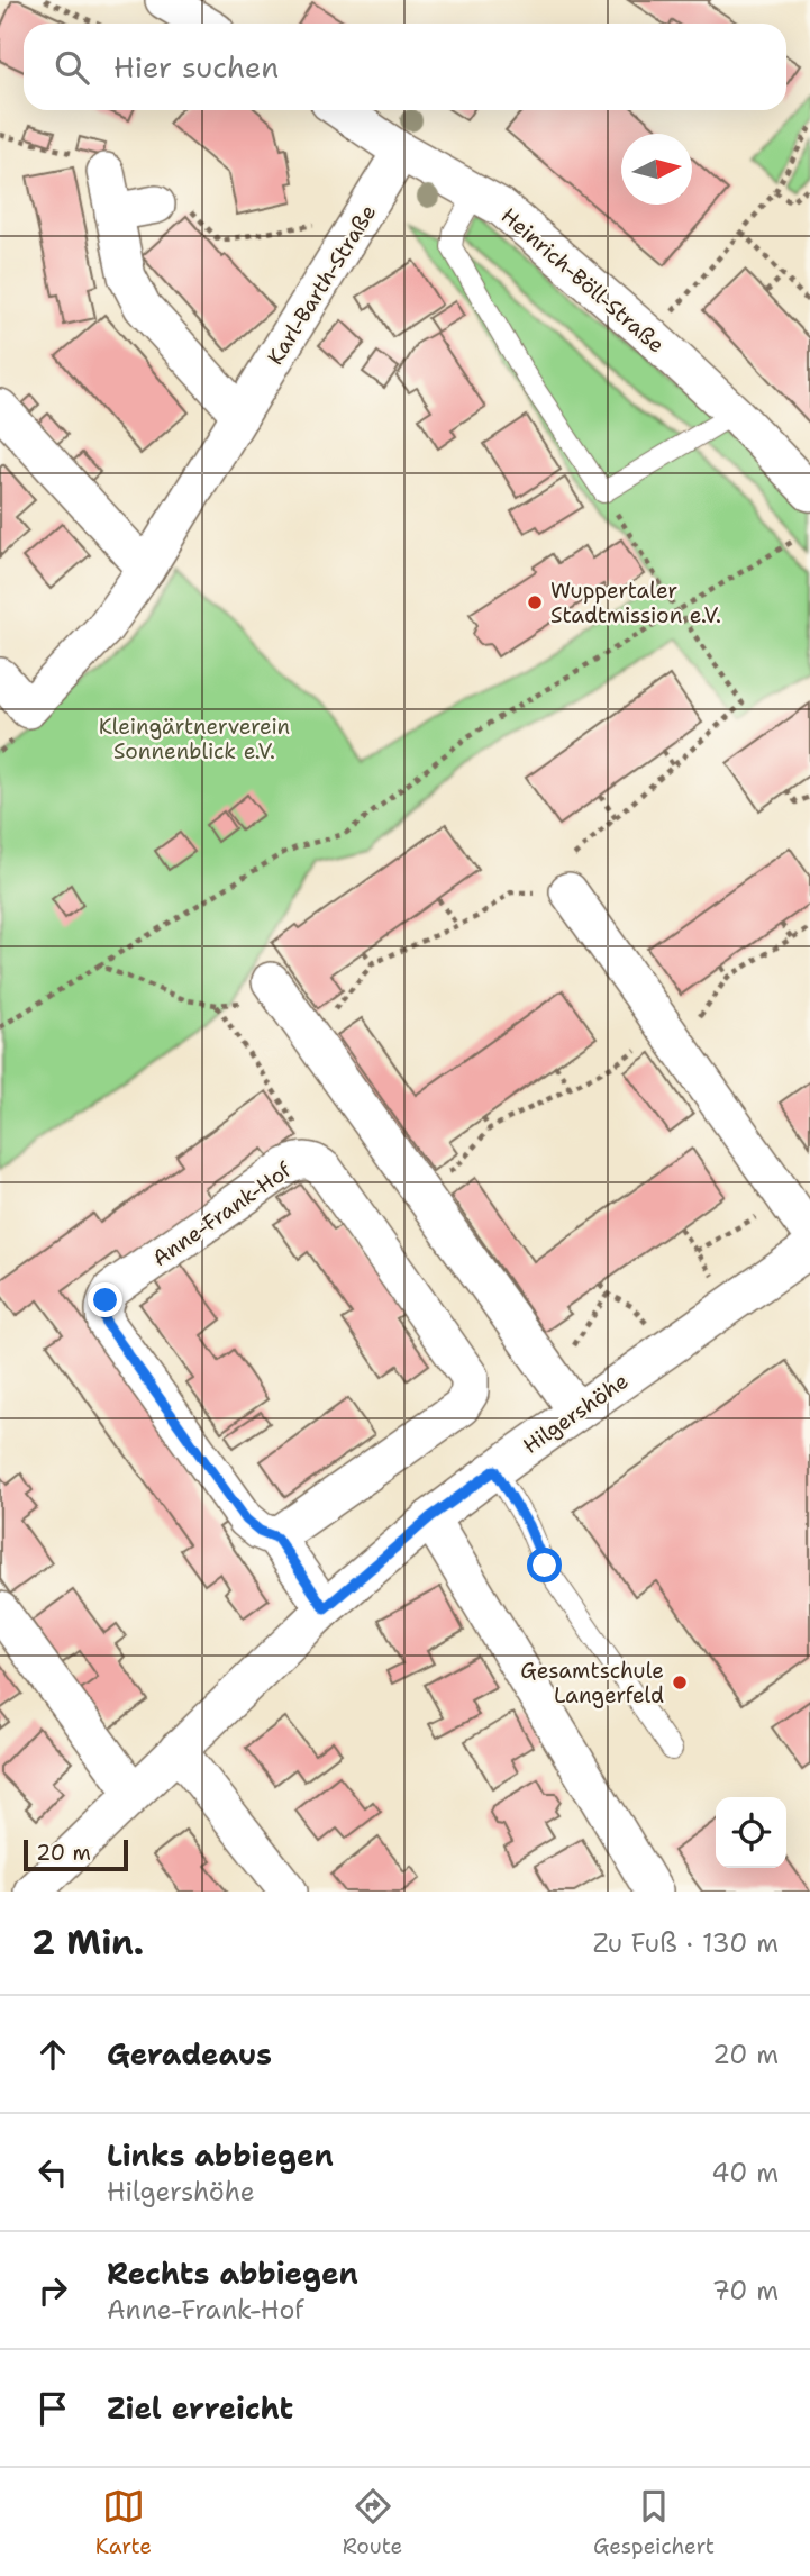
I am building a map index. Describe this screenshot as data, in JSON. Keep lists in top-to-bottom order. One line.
{"streets":{"street":["Heinrich-Böll-Straße","Karl-Barth-Straße","Anne-Frank-Hof","Hilgershöhe"]},"crossings":[["Heinrich-Böll-Straße","Karl-Barth-Straße"],["Anne-Frank-Hof","Hilgershöhe"]],"parks":["Kleingärtnerverein Sonnenblick e.V."],"places":["Wuppertaler Stadtmission e.V.","Gesamtschule Langerfeld"],"scale_bar":"20 m","north":"right","page":{"search":"Hier suchen","scale":"20 m","heading":["2 Min.","Zu Fuß · 130 m"],"list":[["Geradeaus","20 m"],["Links abbiegen","Hilgershöhe","40 m"],["Rechts abbiegen","Anne-Frank-Hof","70 m"],"Ziel erreicht"],"nav":["Karte","Route","Gespeichert"]}}
